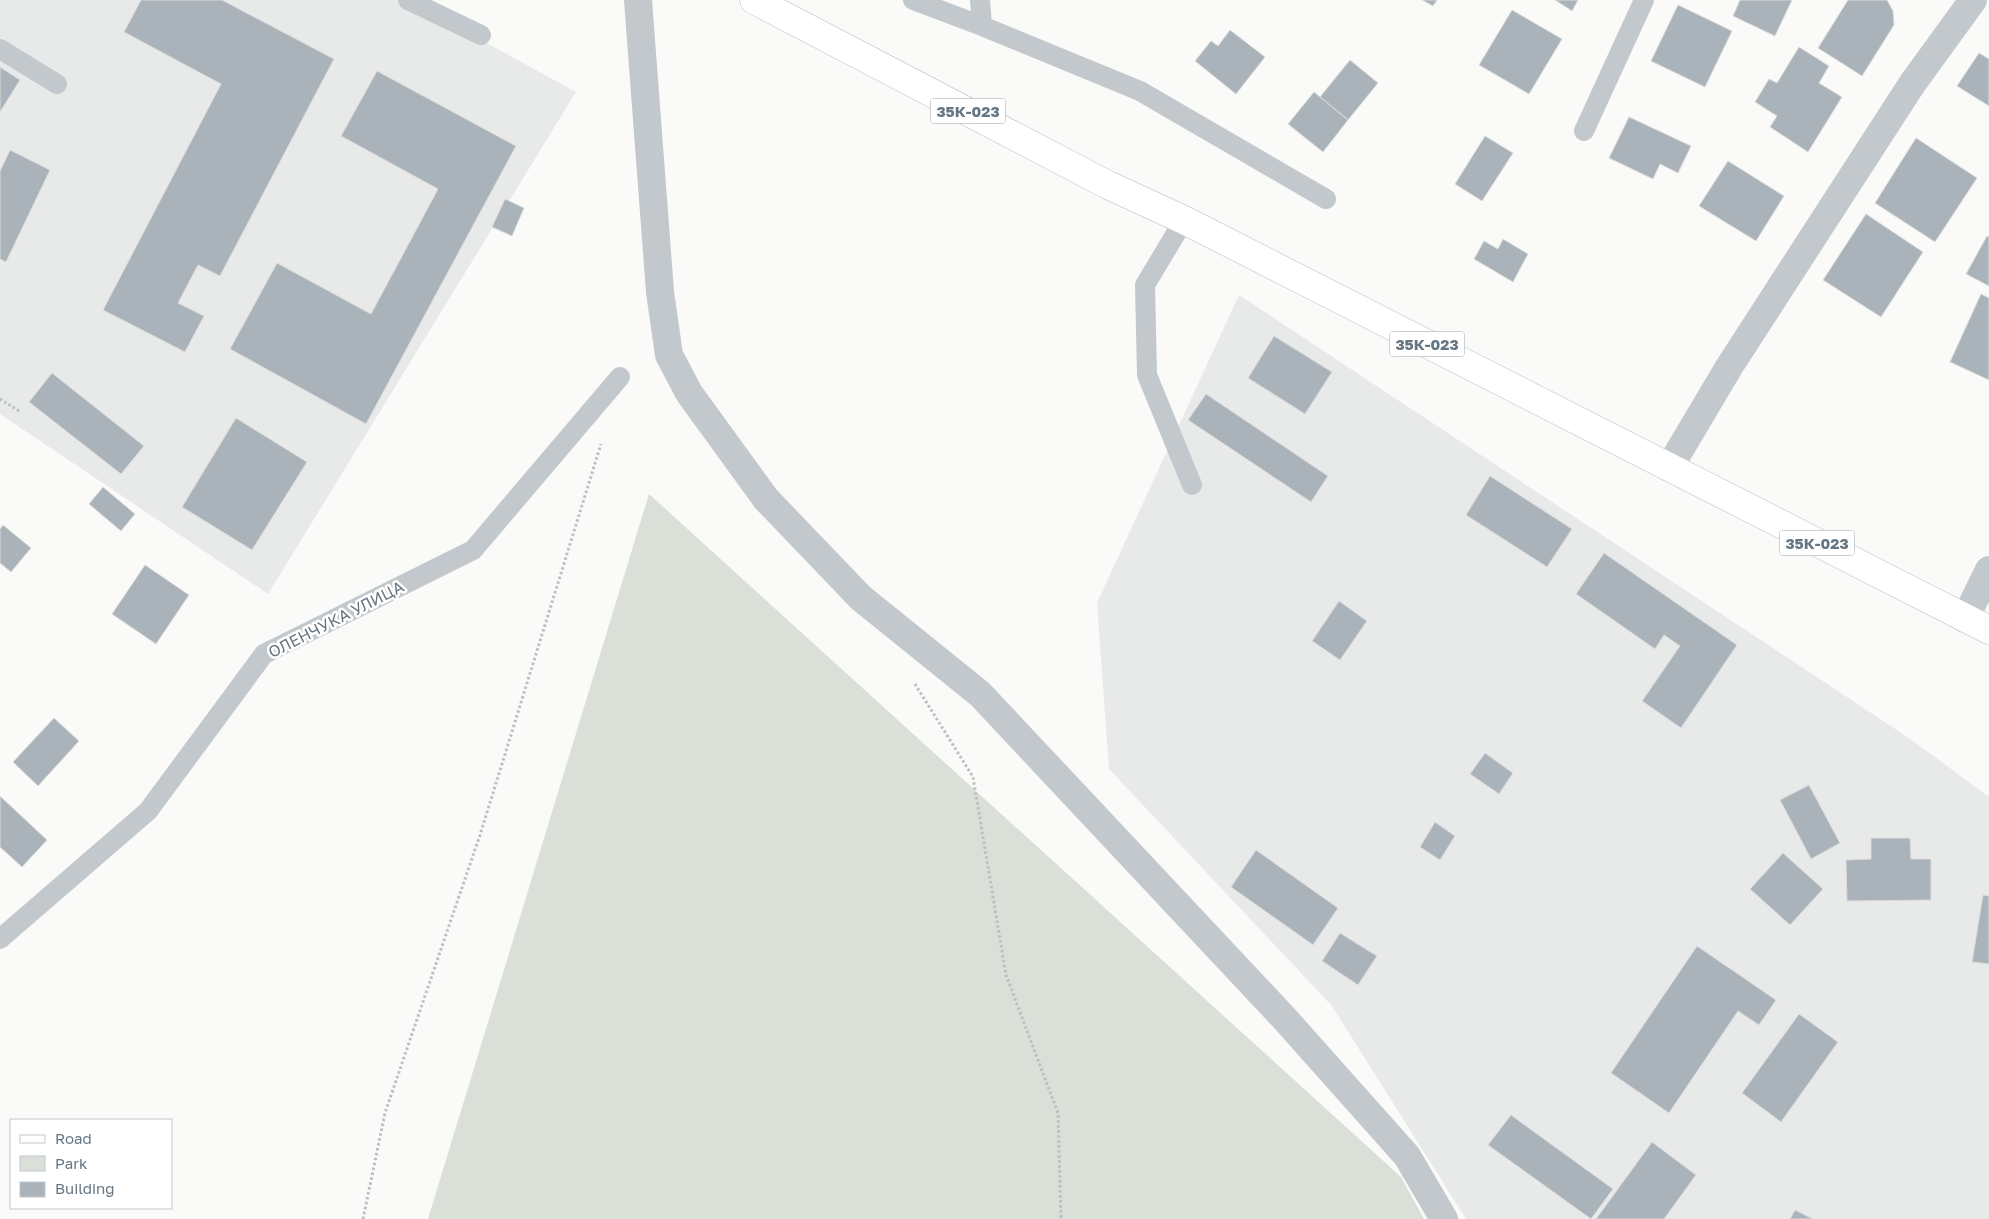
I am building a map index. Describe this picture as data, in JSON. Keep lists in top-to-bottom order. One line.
{"streets":{"main road":["35К-023"],"lane":["ОЛЕНЧУКА УЛИЦА"]},"legend":["Road","Park","Building"]}
